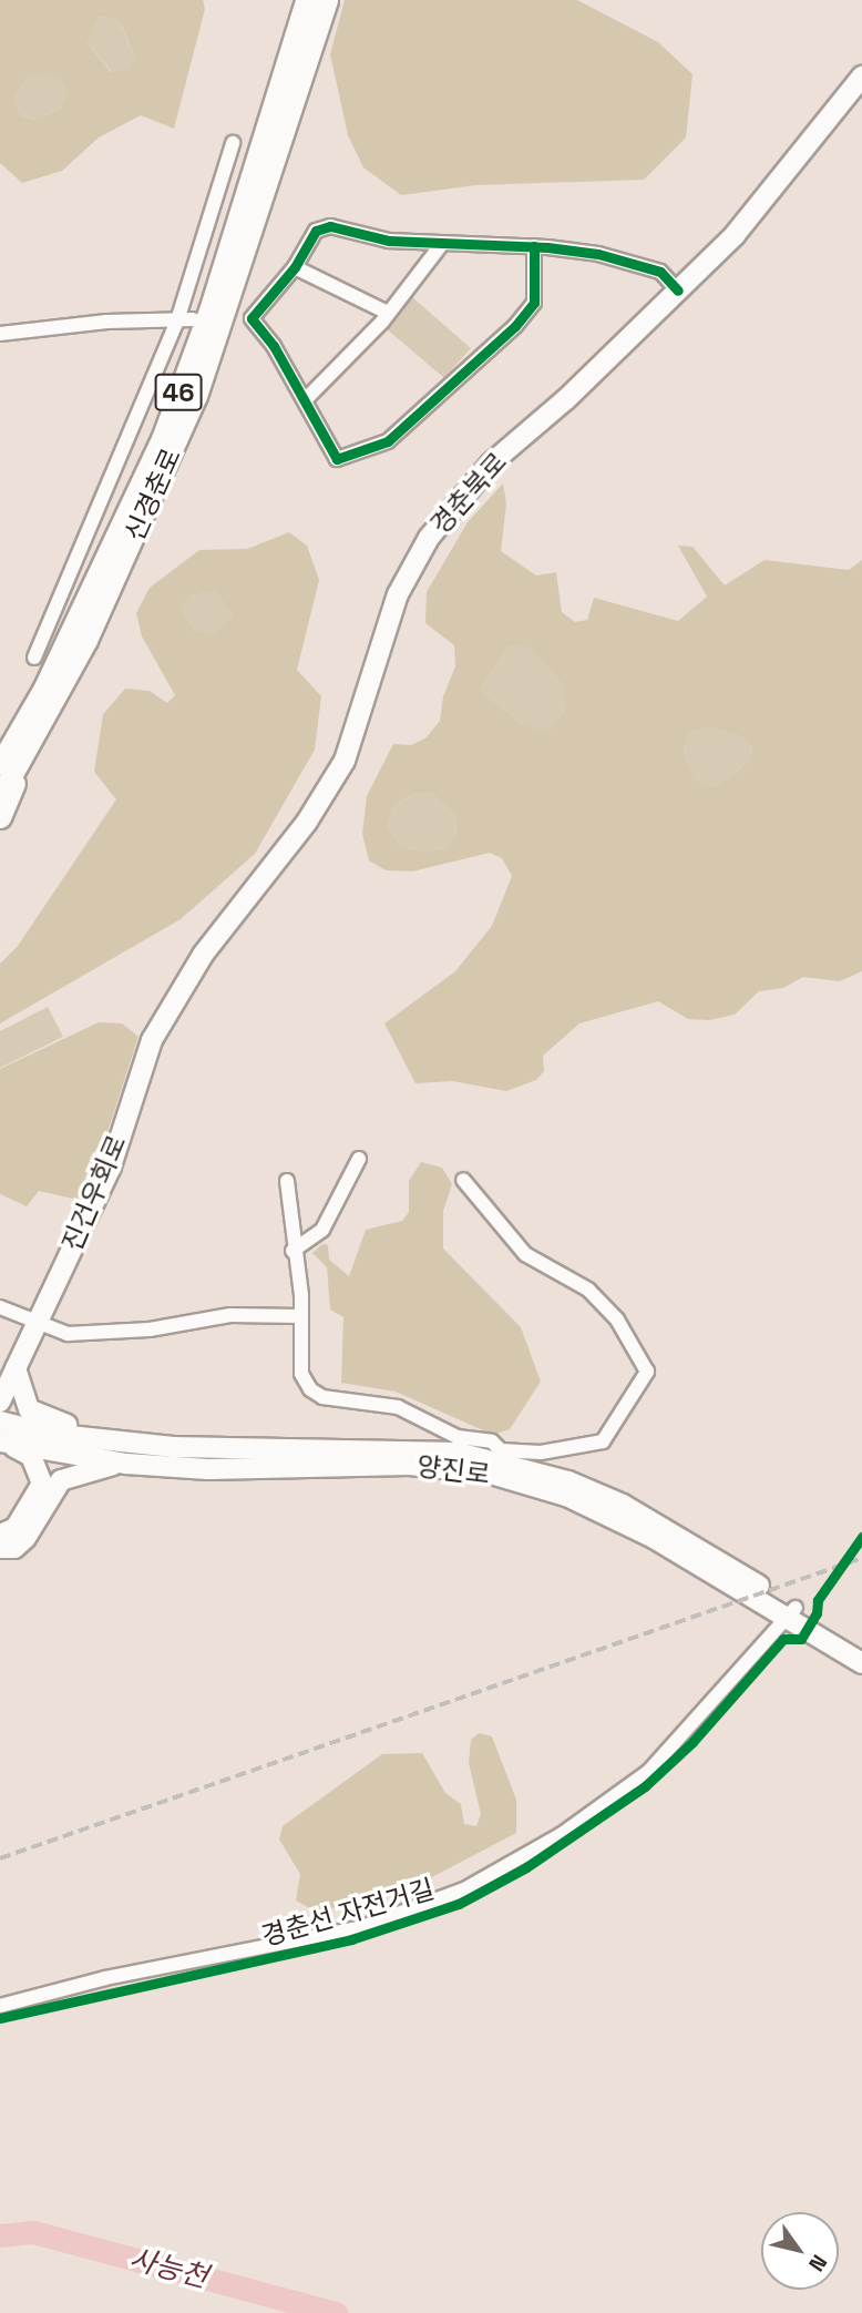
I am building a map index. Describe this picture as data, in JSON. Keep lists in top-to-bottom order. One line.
{"streets":{"highway":["46","신경춘로"],"main road":["경춘북로","진건우회로","양진로"],"cycle path":["경춘선 자전거길"]},"crossings":[["경춘북로","진건우회로"]],"water":["사능천"],"north":"bottom right"}
